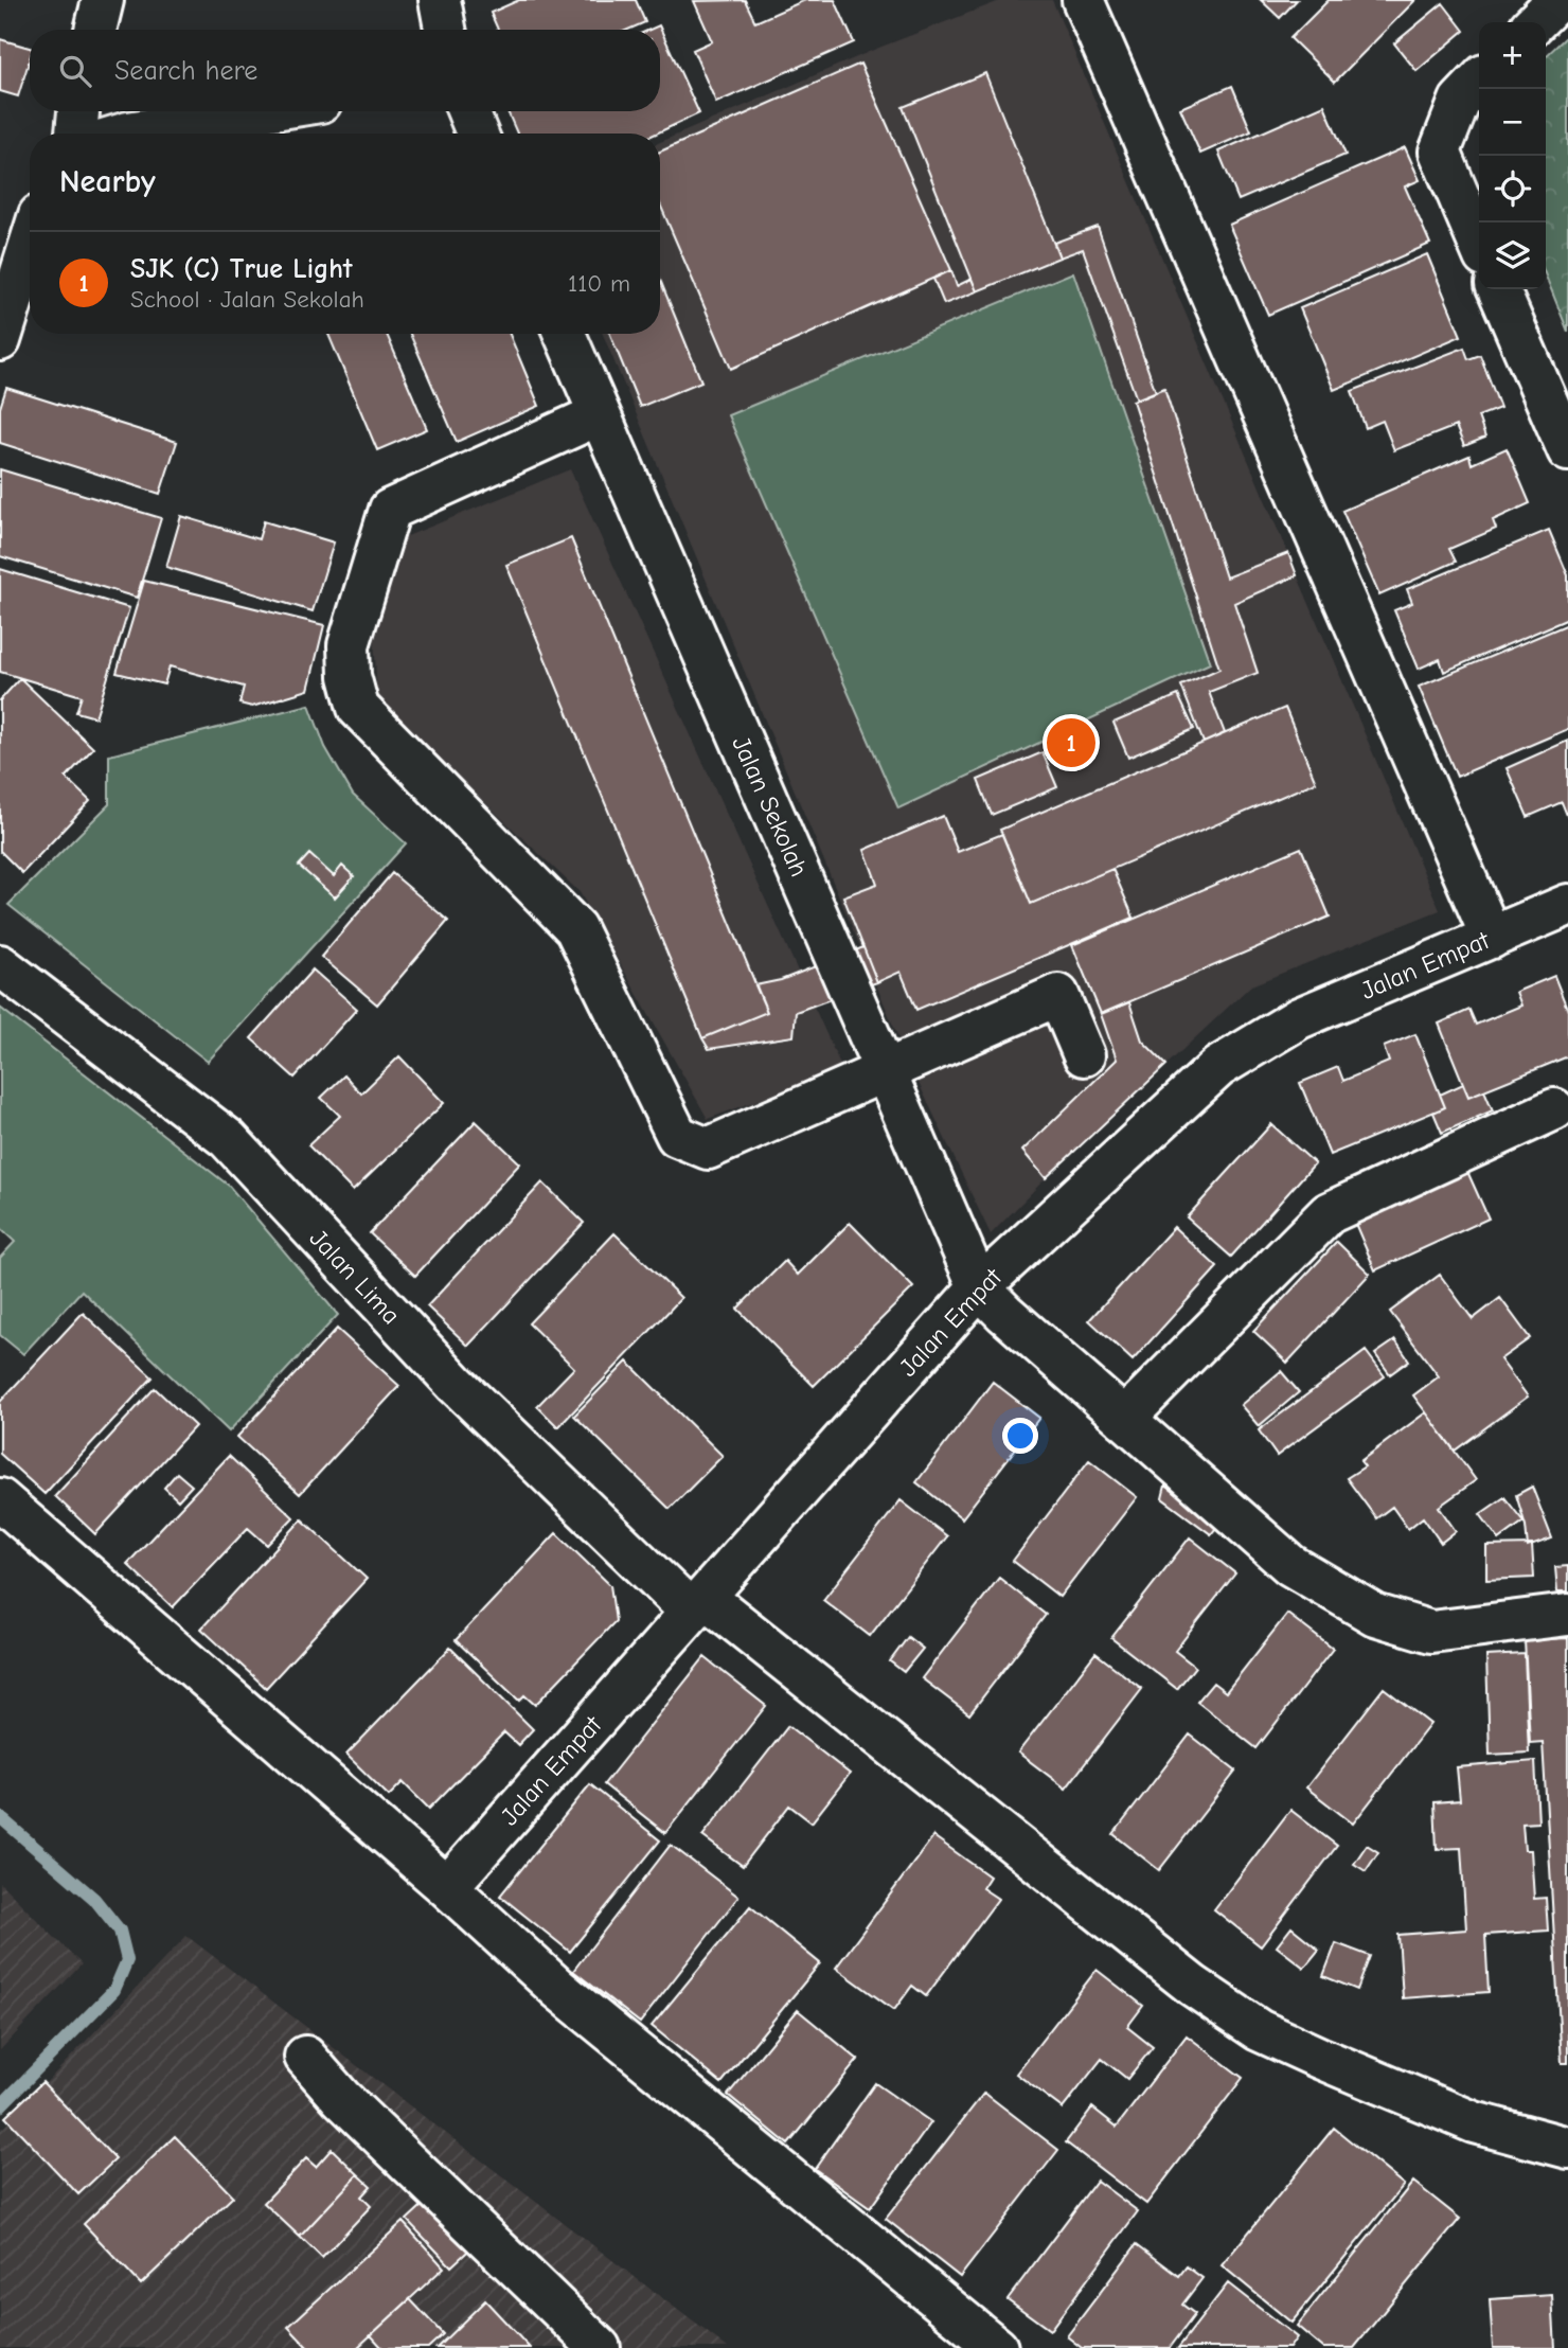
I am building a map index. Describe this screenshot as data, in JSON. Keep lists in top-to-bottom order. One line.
{"streets":{"street":["Jalan Sekolah","Jalan Empat","Jalan Lima"]},"crossings":[["Jalan Sekolah","Jalan Empat"],["Jalan Empat","Jalan Lima"]],"page":{"map_buttons":["+","−"],"search":"Search here","heading":"Nearby","list":[{"mark":"1","name":"SJK (C) True Light","note":"School · Jalan Sekolah","value":"110 m"}],"pins":"1"}}
